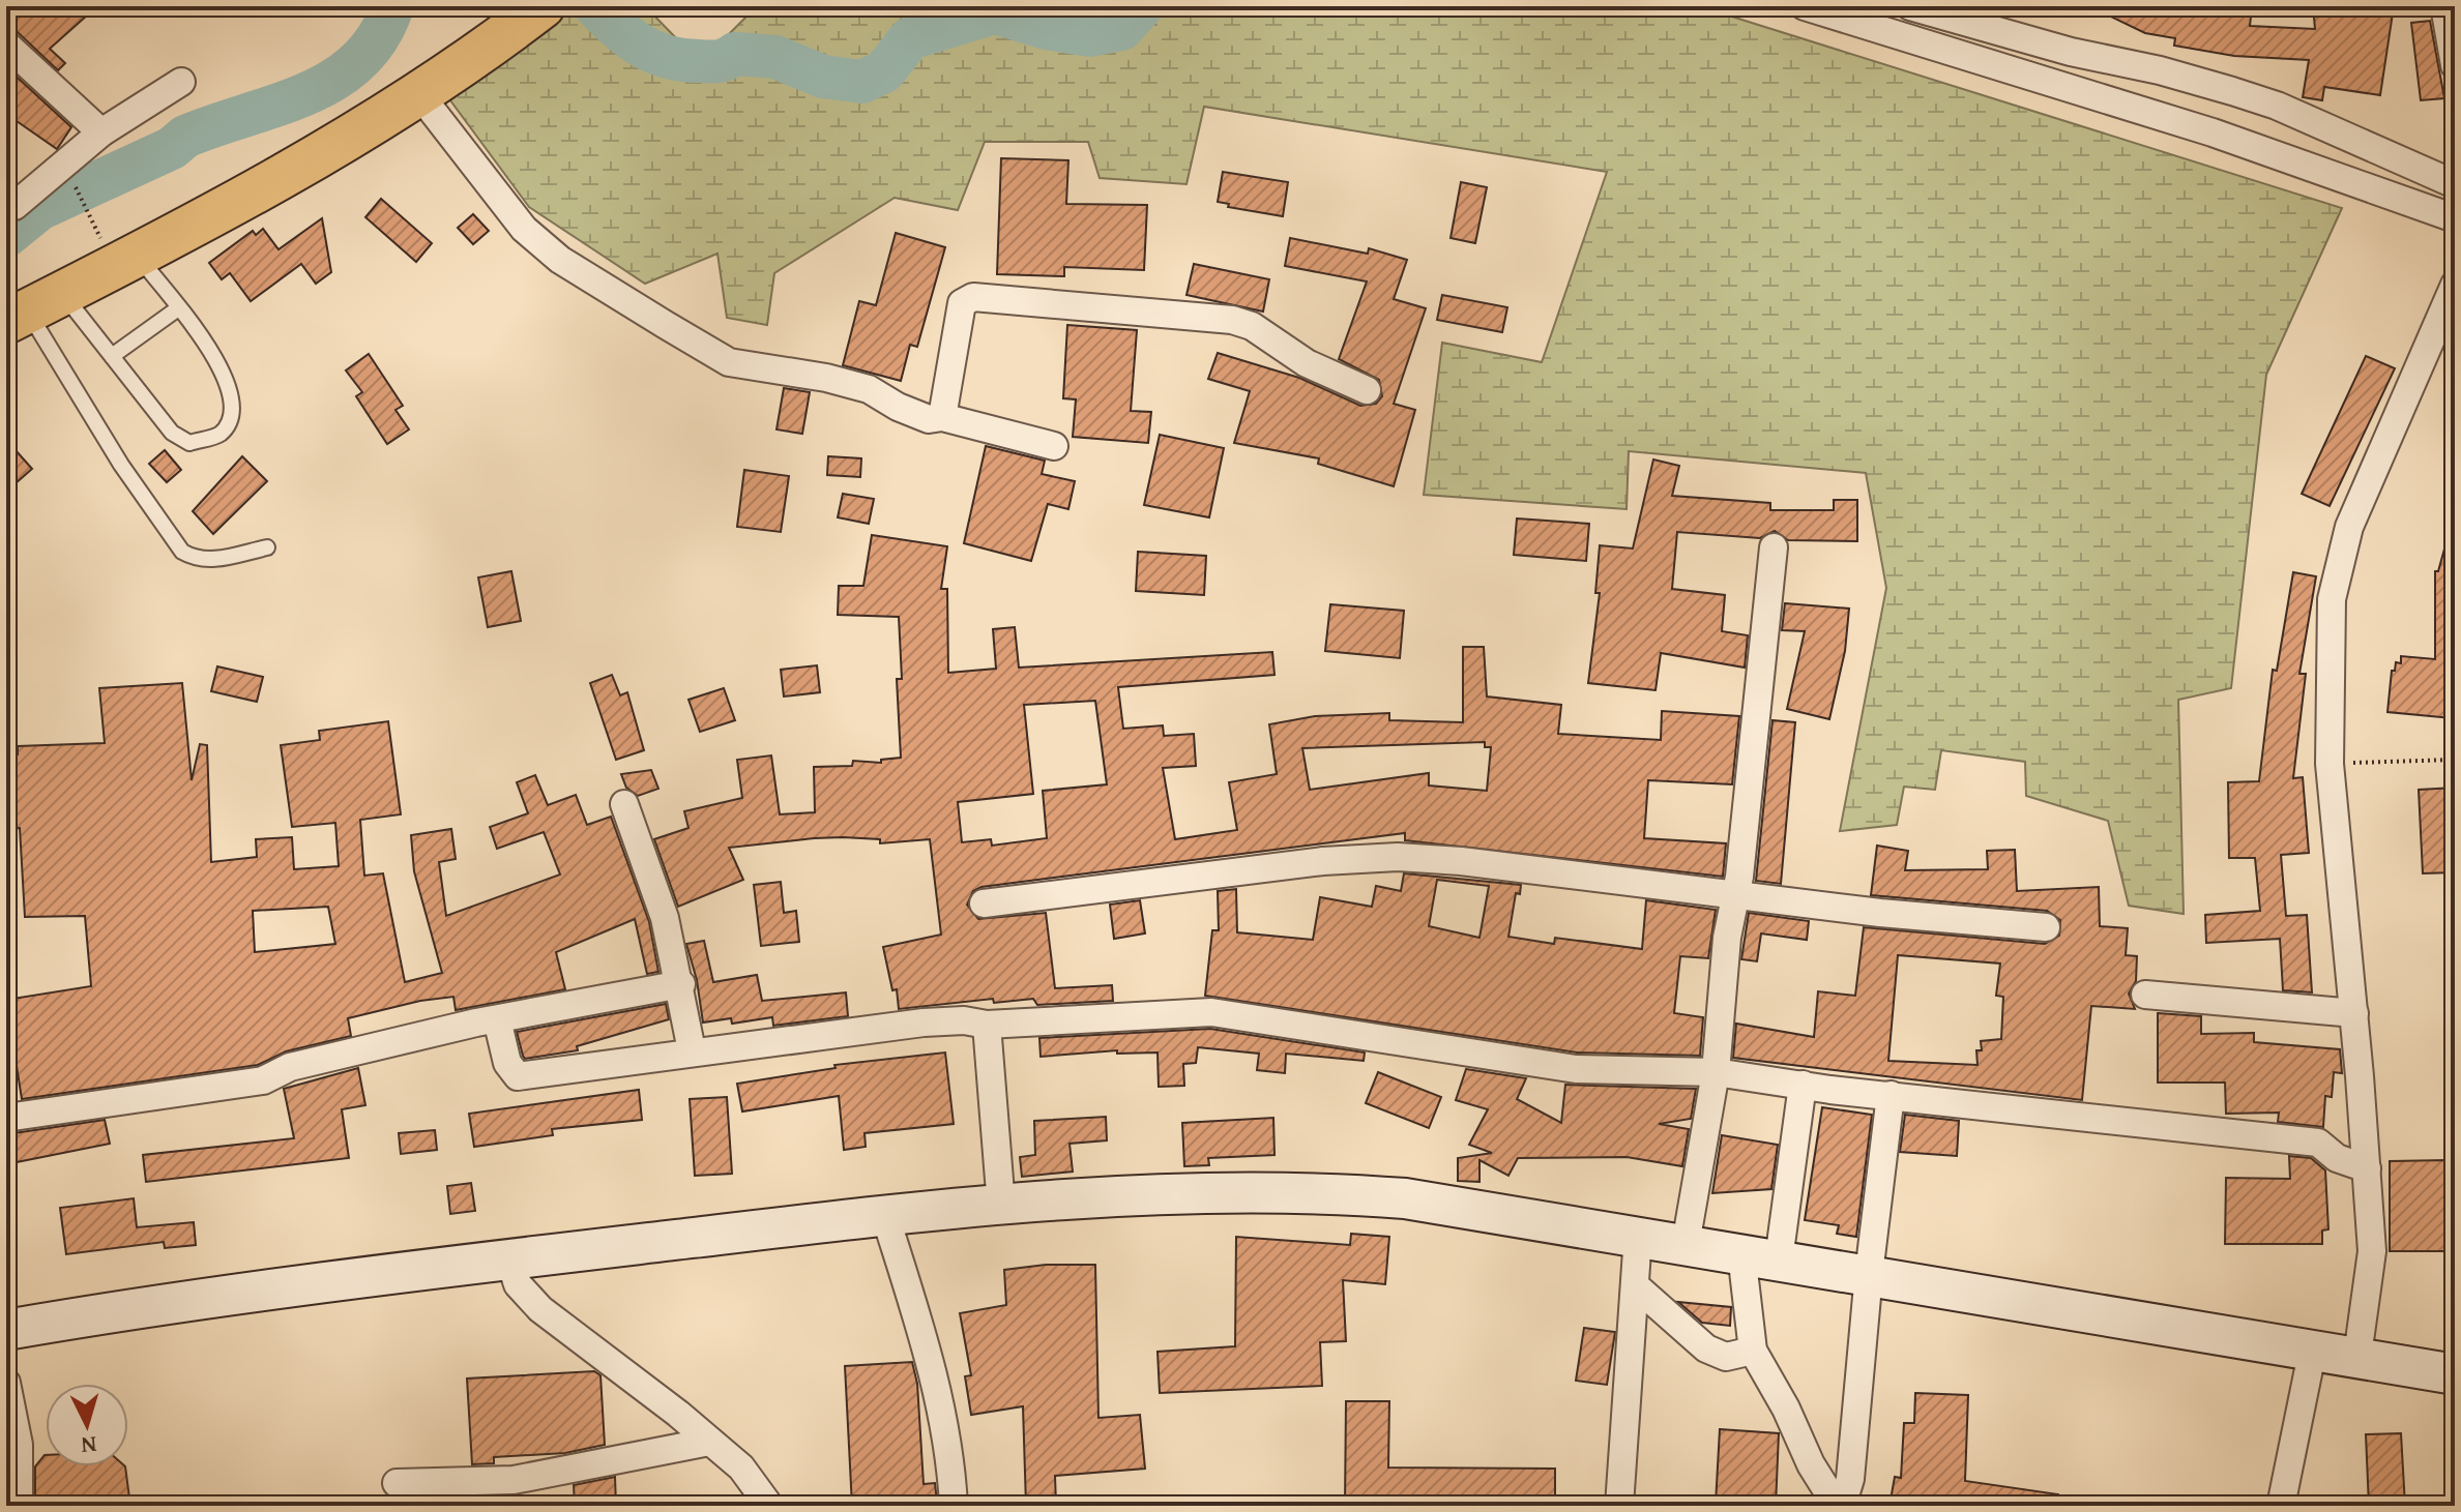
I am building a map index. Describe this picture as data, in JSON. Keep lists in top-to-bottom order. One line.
{"north":"bottom"}
